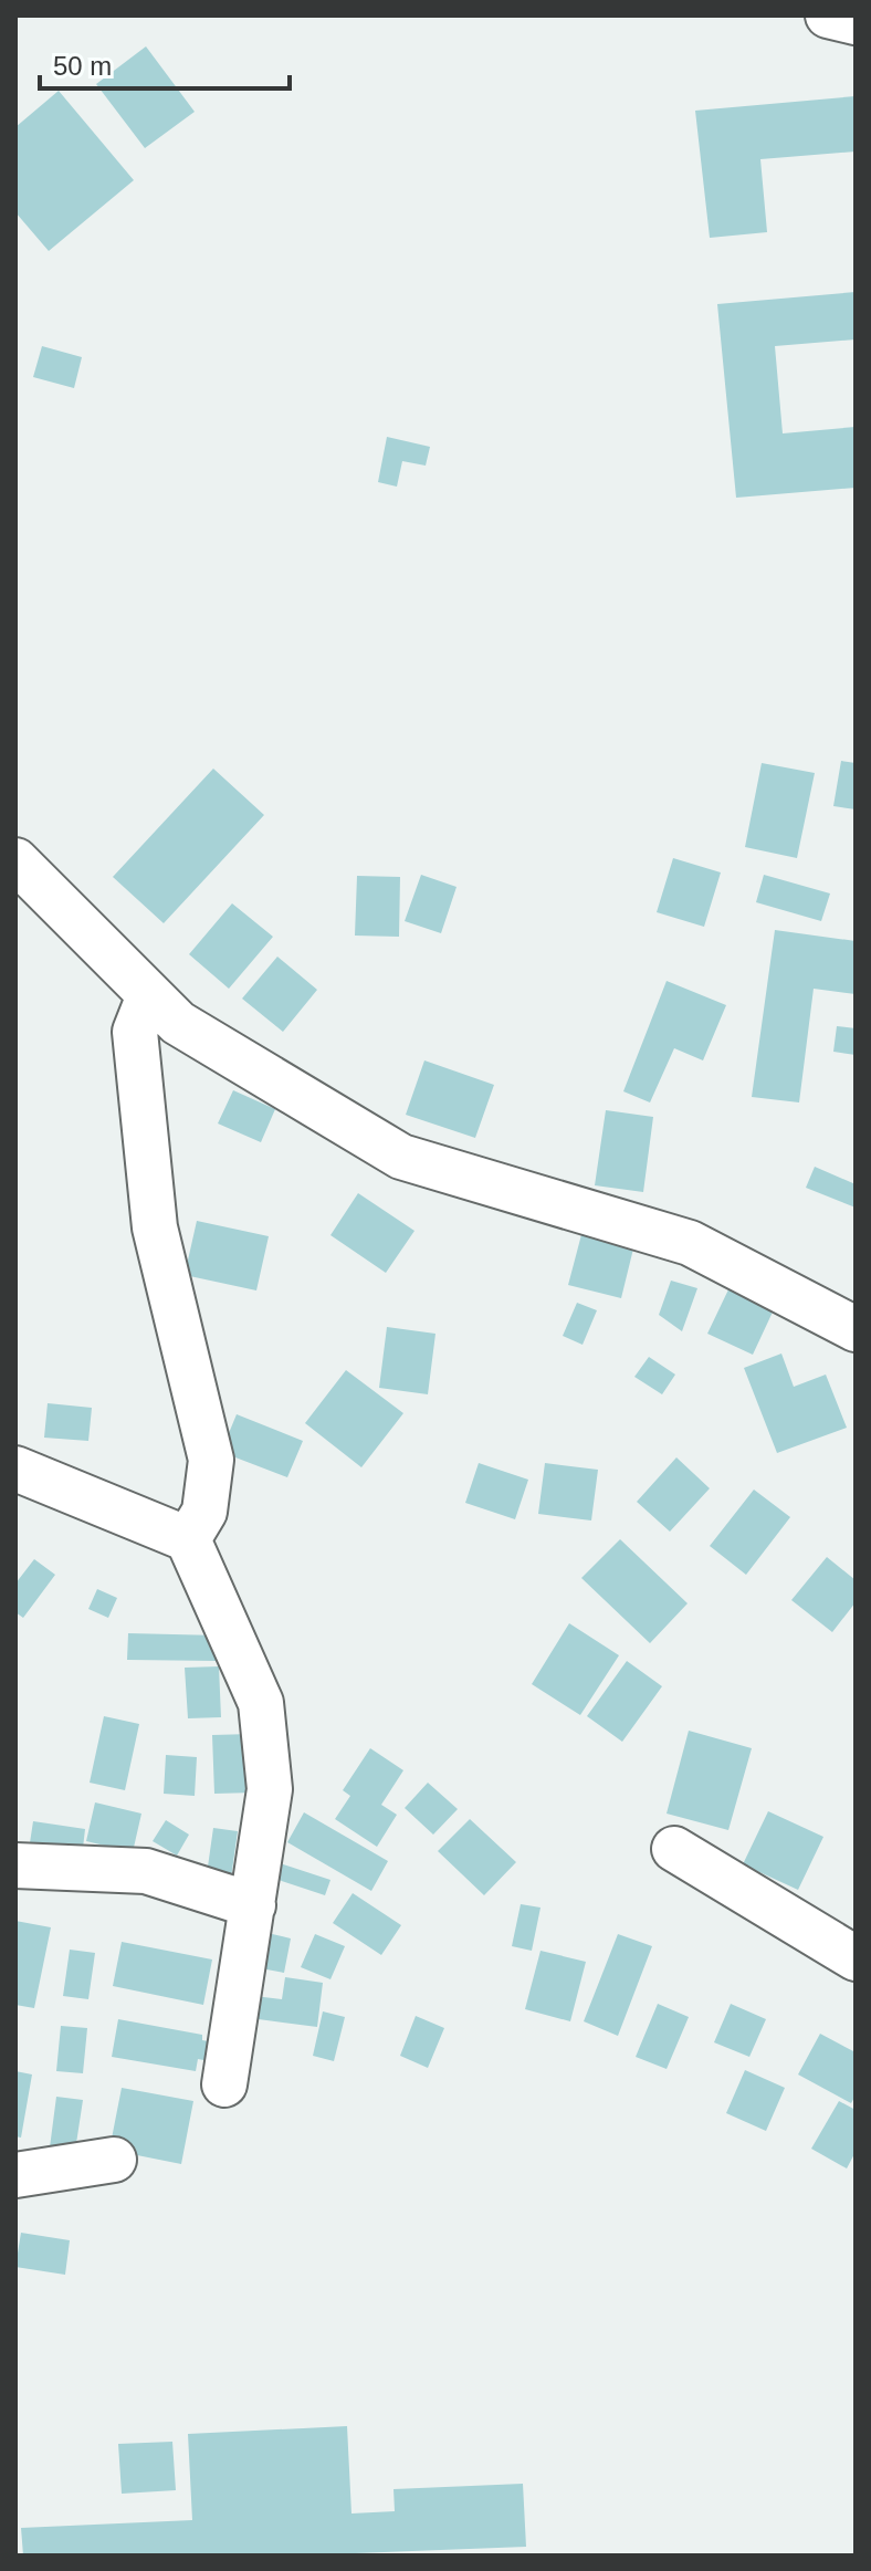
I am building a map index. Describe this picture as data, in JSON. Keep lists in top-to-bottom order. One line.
{"scale_bar":"50 m"}
